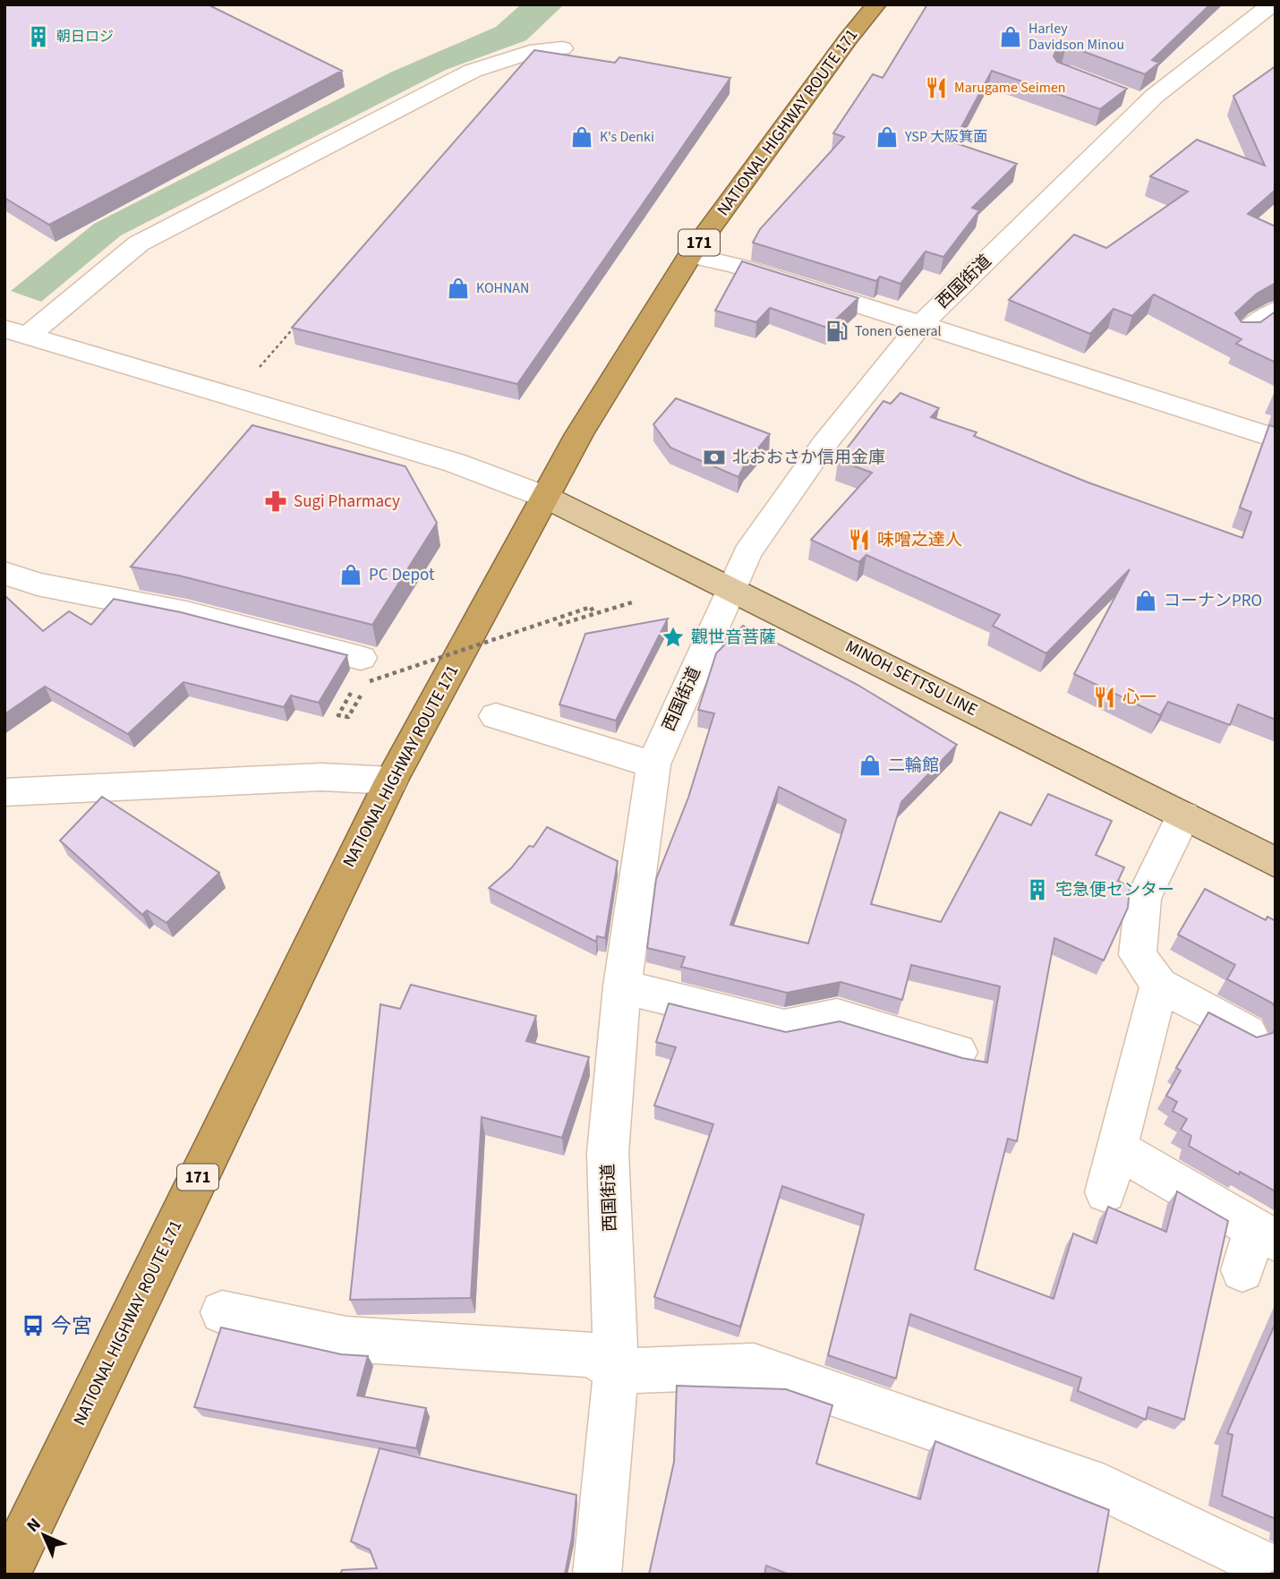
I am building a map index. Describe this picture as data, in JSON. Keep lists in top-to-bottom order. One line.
{"streets":{"highway":["NATIONAL HIGHWAY ROUTE 171","171"],"main road":["MINOH SETTSU LINE"],"street":["西国街道"]},"crossings":[["NATIONAL HIGHWAY ROUTE 171","MINOH SETTSU LINE"],["西国街道","MINOH SETTSU LINE"]],"places":{"building":["朝日ロジ","宅急便センター"],"shop":["Harley Davidson Minou","K's Denki","YSP 大阪箕面","KOHNAN","PC Depot","コーナンPRO","二輪館"],"restaurant":["Marugame Seimen","味噌之達人","心一"],"fuel station":["Tonen General"],"bank":["北おおさか信用金庫"],"pharmacy":["Sugi Pharmacy"],"place":["觀世音菩薩"],"bus stop":["今宮"]},"north":"top left"}
